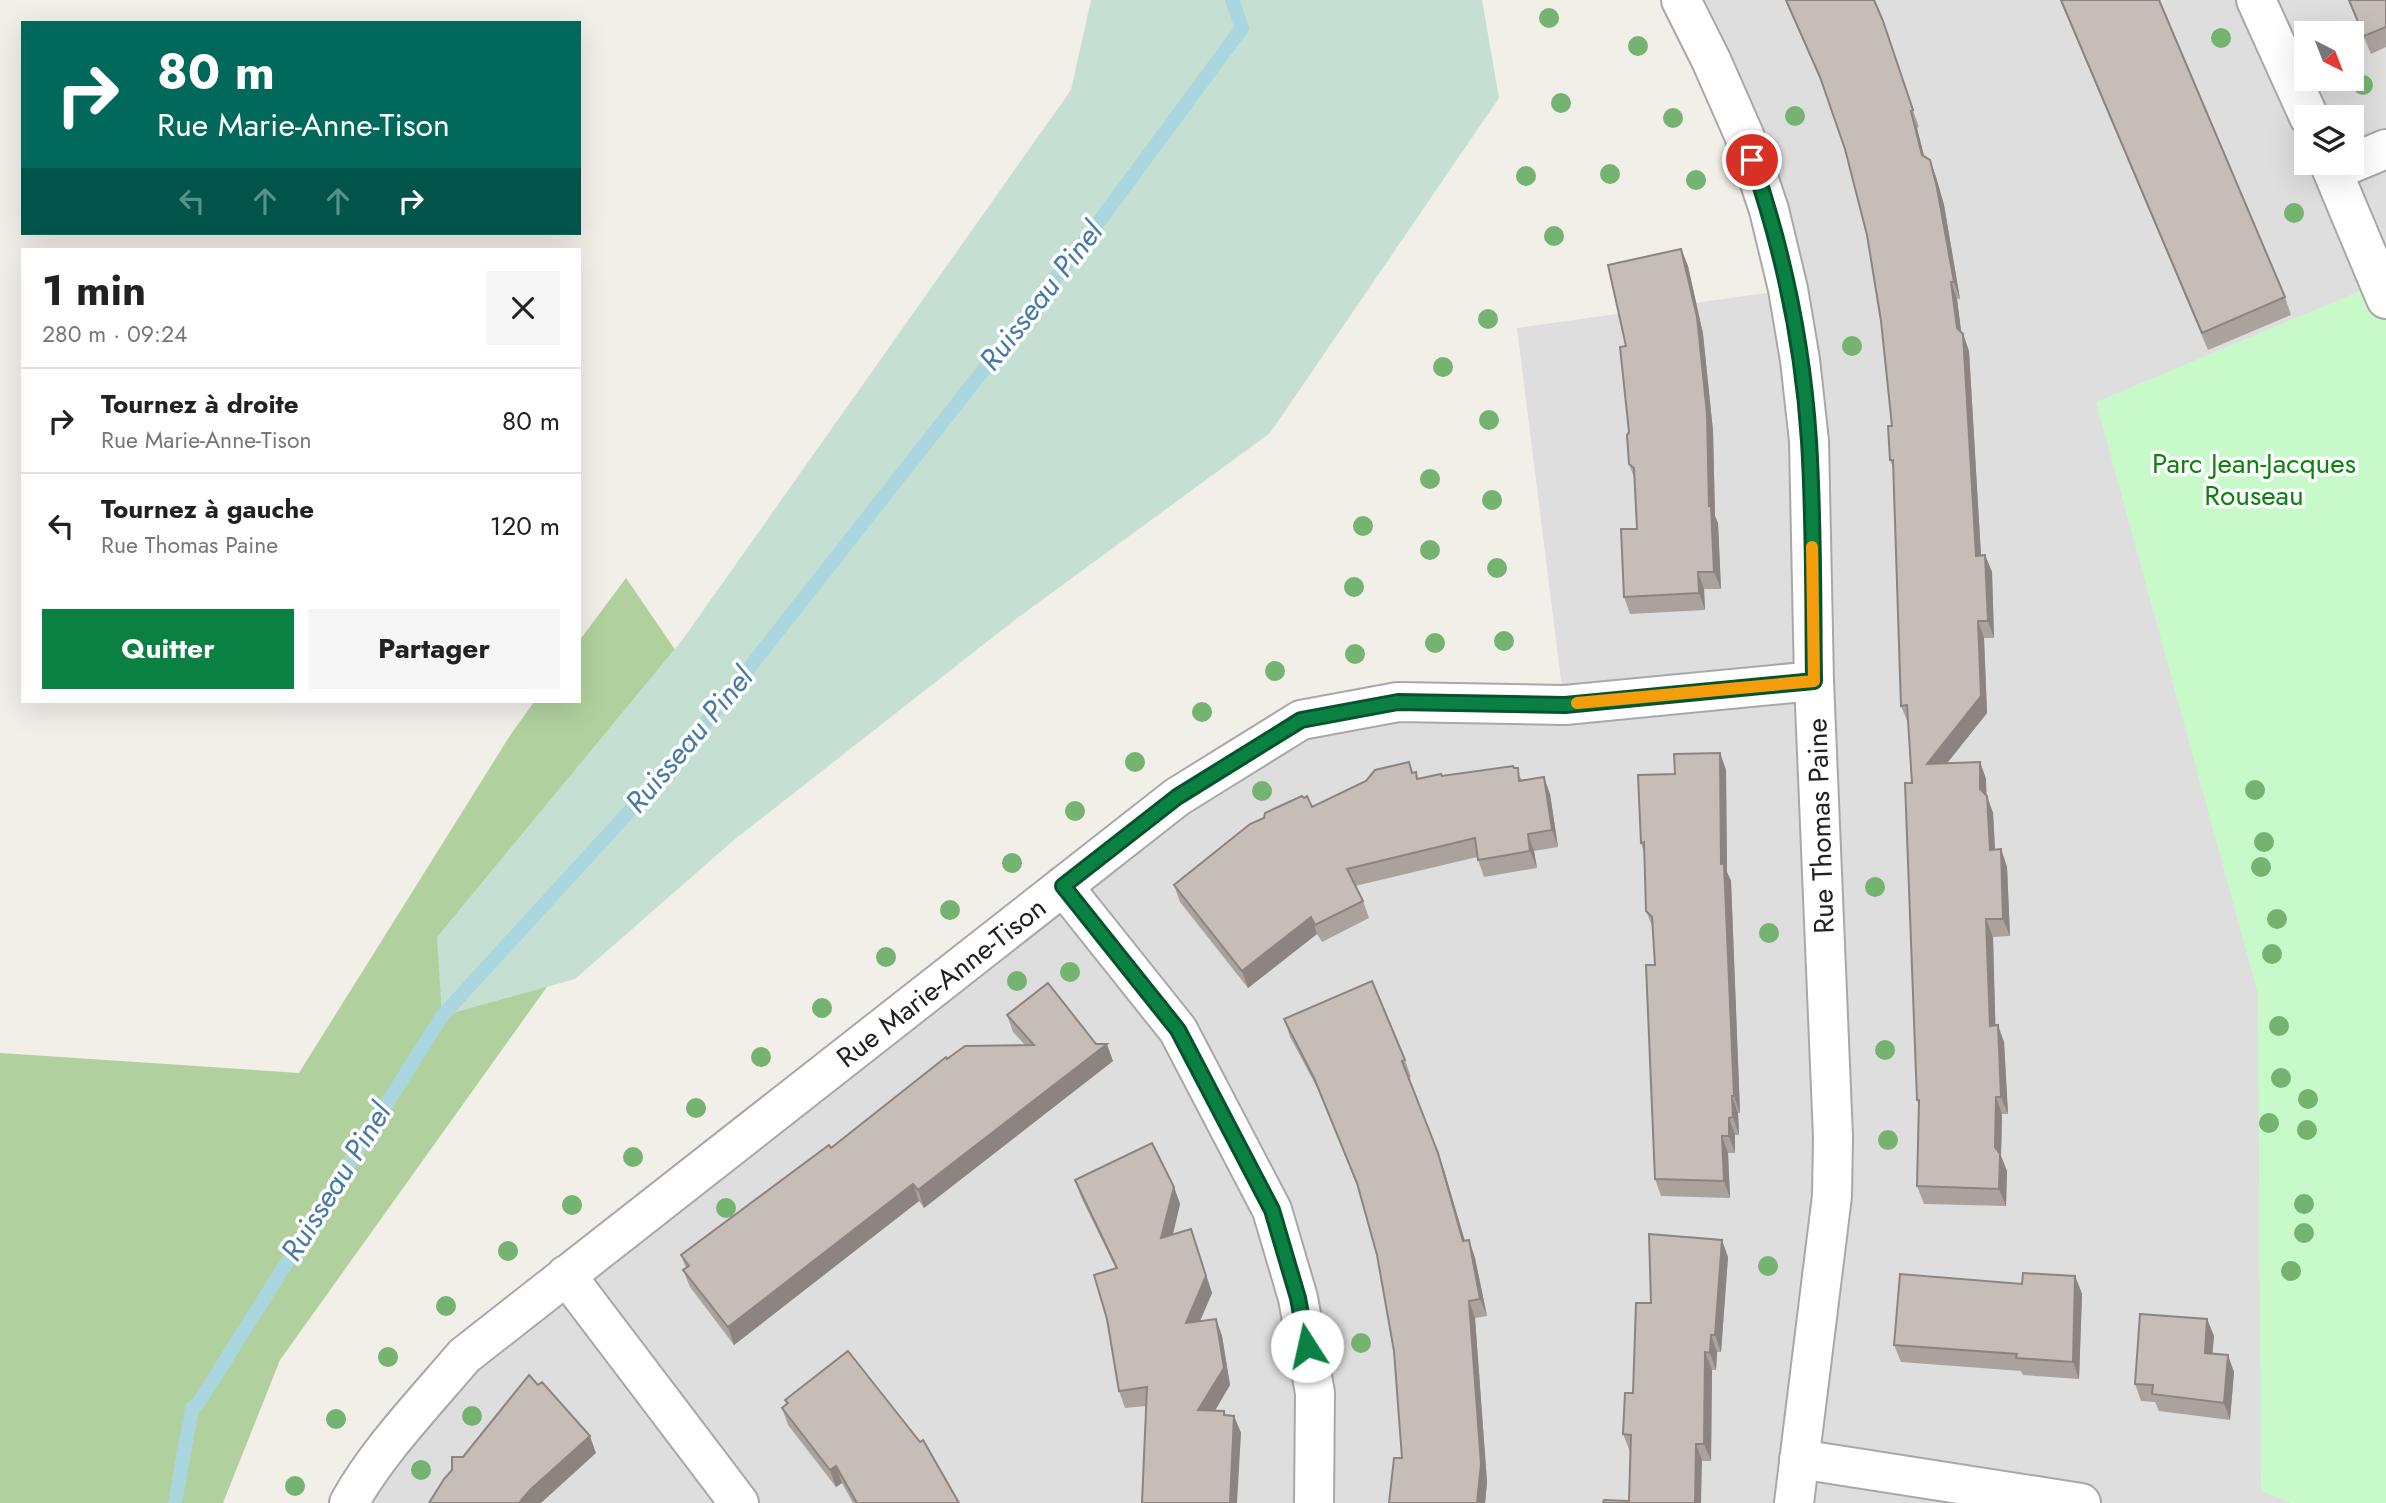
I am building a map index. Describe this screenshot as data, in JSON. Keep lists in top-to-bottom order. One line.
{"streets":{"street":["Rue Thomas Paine","Rue Marie-Anne-Tison"]},"crossings":[["Rue Thomas Paine","Rue Marie-Anne-Tison"]],"water":["Ruisseau Pinel"],"parks":["Parc Jean-Jacques Rouseau"],"north":"bottom right","page":{"turn":["80 m","Rue Marie-Anne-Tison"],"heading":["1 min","280 m · 09:24"],"list":[{"name":"Tournez à droite","note":"Rue Marie-Anne-Tison","value":"80 m"},{"name":"Tournez à gauche","note":"Rue Thomas Paine","value":"120 m"}],"buttons":["Quitter","Partager"]}}
